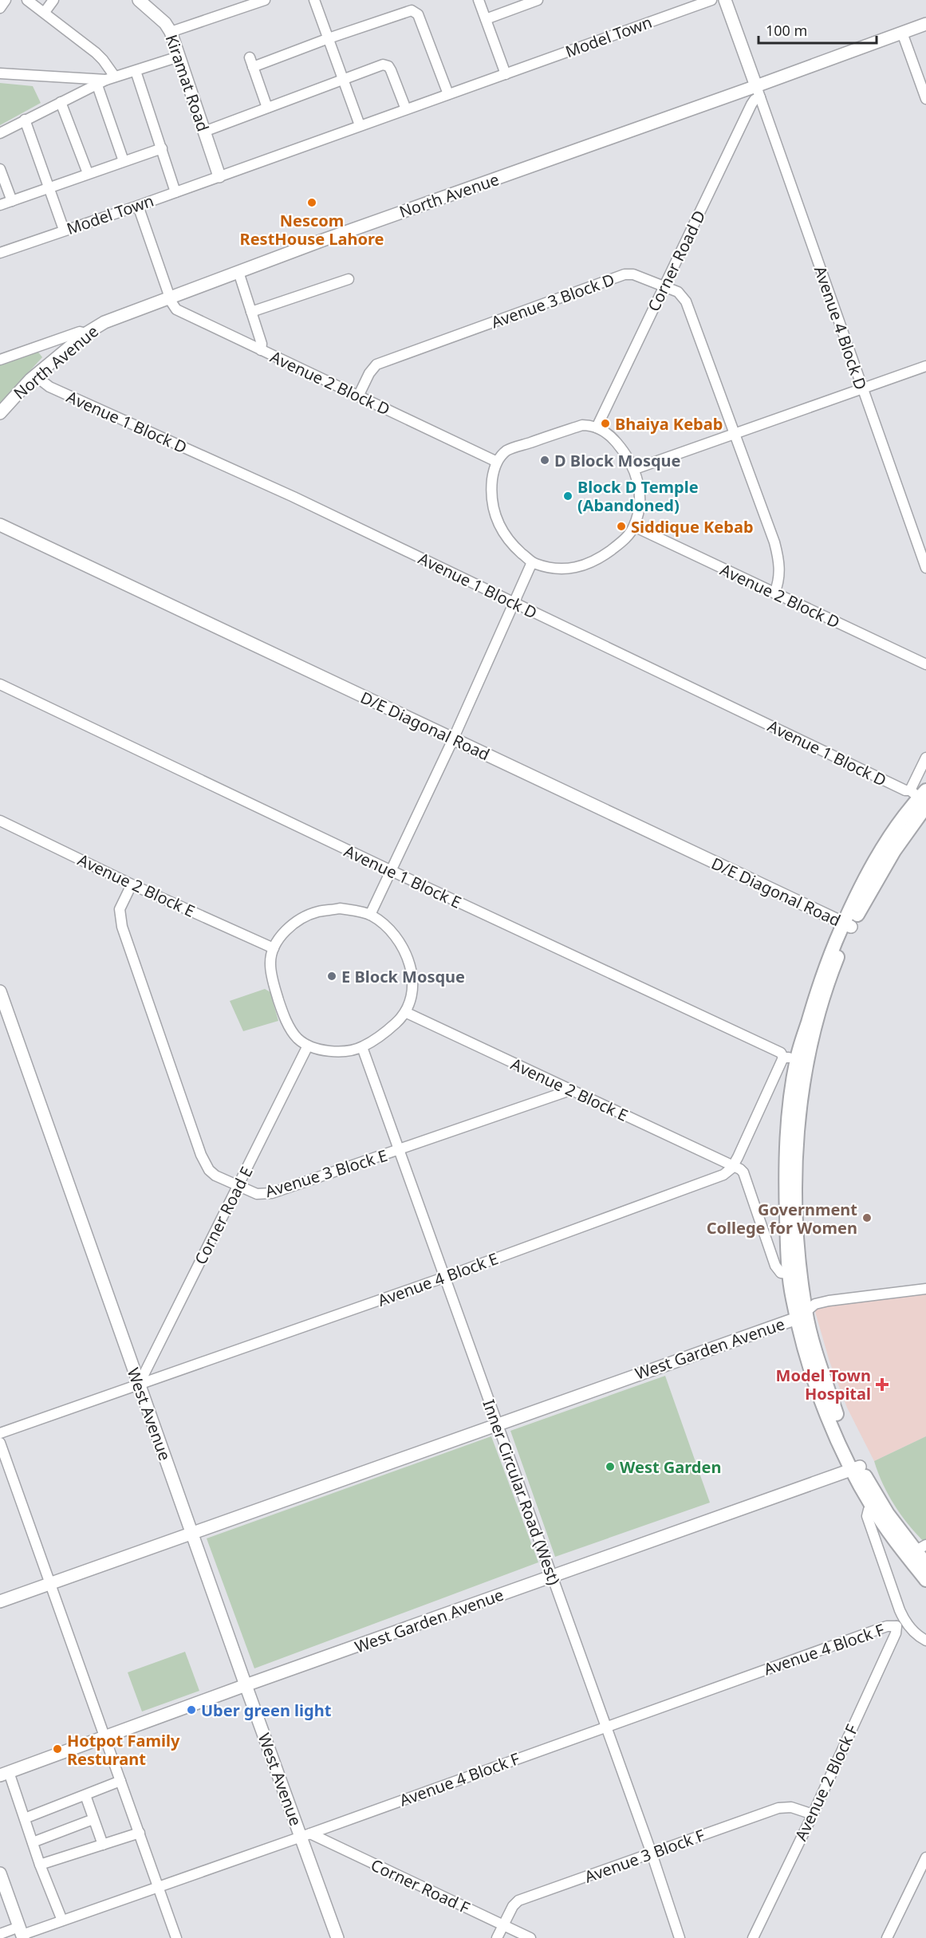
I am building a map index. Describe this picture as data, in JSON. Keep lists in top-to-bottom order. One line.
{"streets":{"street":["Model Town","Kiramat Road","North Avenue","Corner Road D","Avenue 3 Block D","Avenue 4 Block D","Avenue 2 Block D","Avenue 1 Block D","D/E Diagonal Road","Avenue 1 Block E","Avenue 2 Block E","Avenue 3 Block E","Corner Road E","Avenue 4 Block E","West Garden Avenue","West Avenue","Inner Circular Road (West)","Avenue 4 Block F","Avenue 2 Block F","Avenue 3 Block F","Corner Road F"]},"crossings":[["Model Town","Kiramat Road"],["North Avenue","Corner Road D"],["North Avenue","Avenue 4 Block D"],["North Avenue","Avenue 2 Block D"],["North Avenue","Avenue 1 Block D"],["Corner Road D","Avenue 3 Block D"],["Corner Road D","Avenue 4 Block D"],["Corner Road D","Avenue 2 Block D"],["Avenue 3 Block D","Avenue 2 Block D"],["Avenue 2 Block E","Avenue 3 Block E"],["Avenue 2 Block E","Corner Road E"],["Avenue 2 Block E","Avenue 4 Block E"],["Avenue 2 Block E","Inner Circular Road (West)"],["Avenue 3 Block E","Corner Road E"],["Avenue 3 Block E","Inner Circular Road (West)"],["Corner Road E","Avenue 4 Block E"],["Corner Road E","West Avenue"],["Corner Road E","Inner Circular Road (West)"],["Avenue 4 Block E","West Avenue"],["Avenue 4 Block E","Inner Circular Road (West)"],["West Garden Avenue","West Avenue"],["West Garden Avenue","Inner Circular Road (West)"],["West Avenue","Avenue 4 Block F"],["West Avenue","Corner Road F"],["Inner Circular Road (West)","Avenue 4 Block F"],["Inner Circular Road (West)","Avenue 3 Block F"],["Avenue 4 Block F","Avenue 2 Block F"],["Avenue 4 Block F","Corner Road F"],["Avenue 2 Block F","Avenue 3 Block F"],["Avenue 3 Block F","Corner Road F"]],"places":{"other":["Nescom RestHouse Lahore","Bhaiya Kebab","D Block Mosque","Block D Temple (Abandoned)","Siddique Kebab","E Block Mosque","Government College for Women","West Garden","Uber green light","Hotpot Family Resturant"],"health":["Model Town Hospital"]},"scale_bar":"100 m"}
